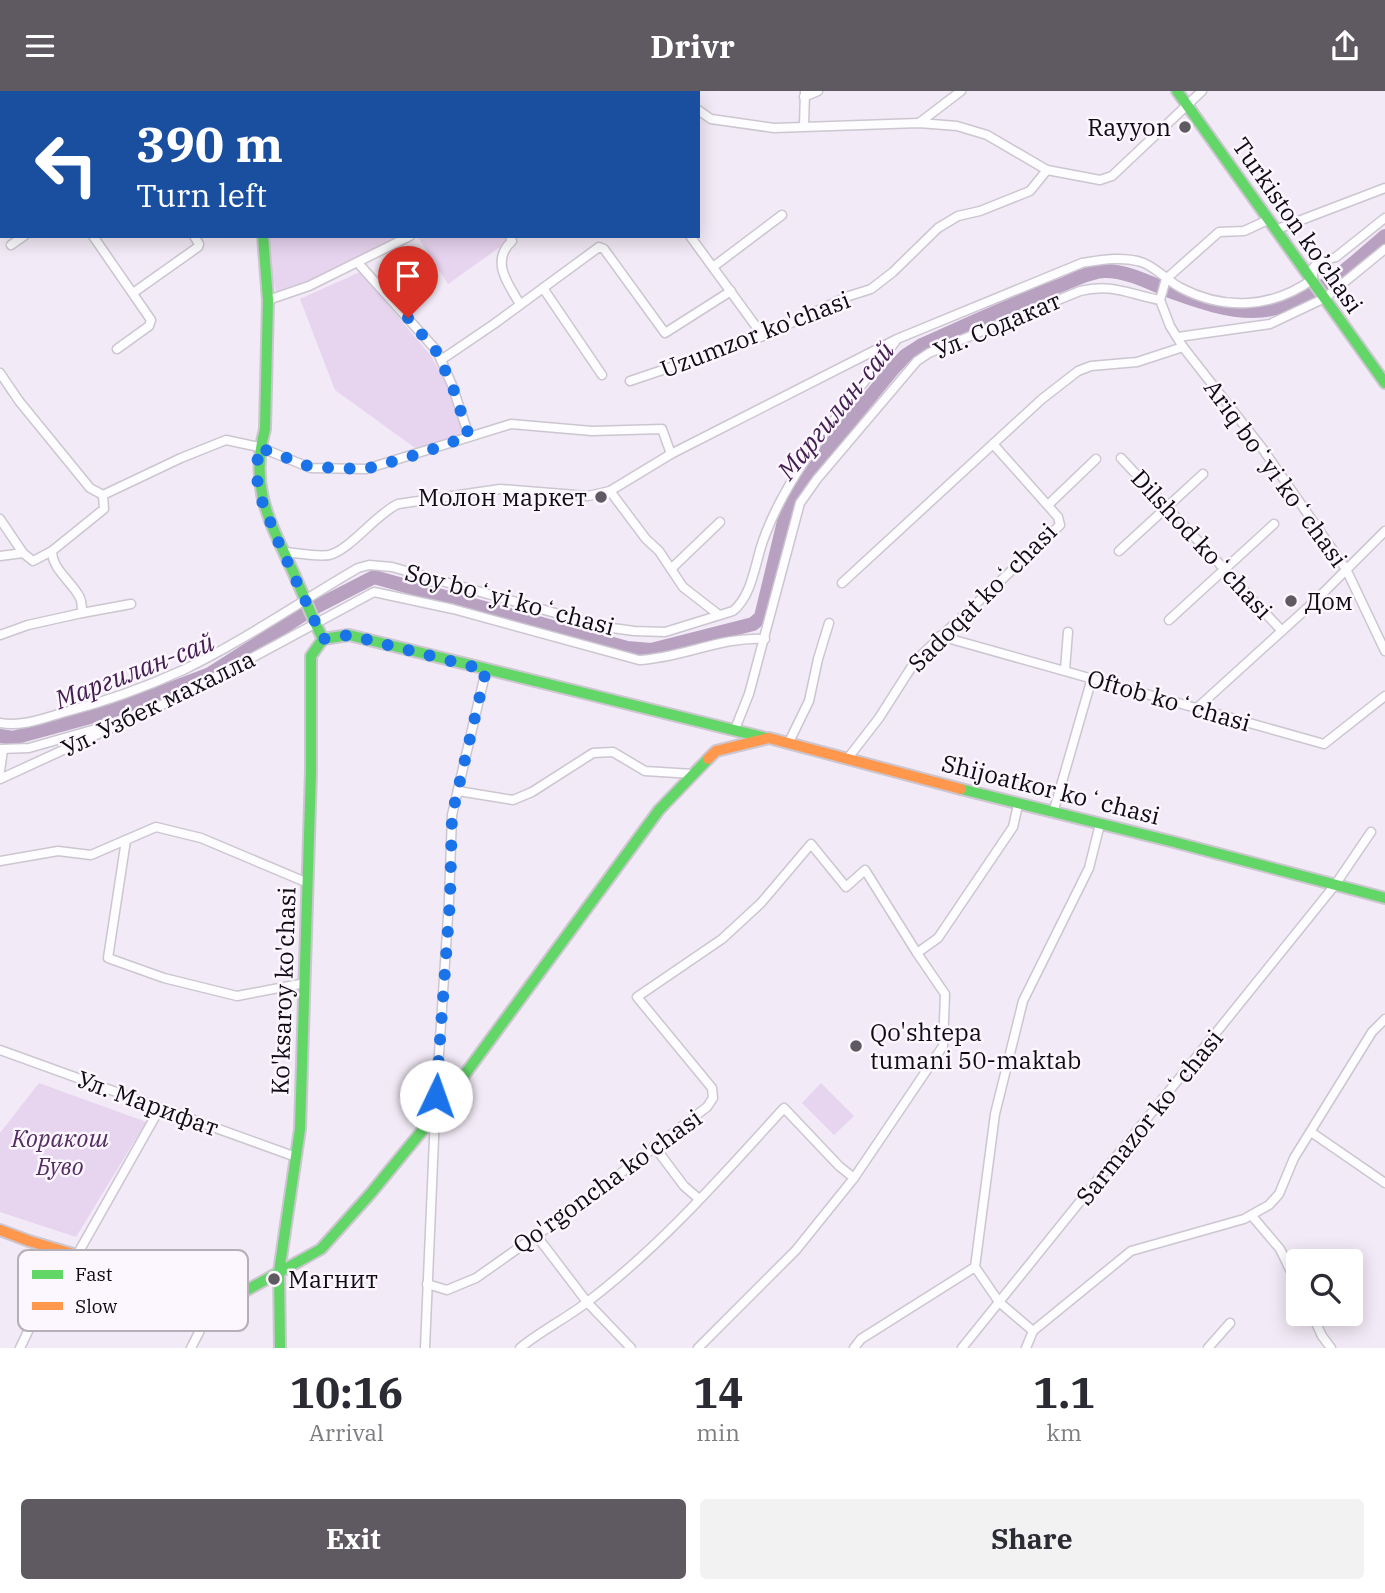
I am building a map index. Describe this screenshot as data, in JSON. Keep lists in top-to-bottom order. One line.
{"streets":{"street":["Turkiston ko’chasi","Ул. Содакат","Uzumzor ko'chasi","Ariq boʻyi koʻchasi","Dilshod koʻchasi","Sadoqat koʻchasi","Soy boʻyi koʻchasi","Oftob koʻchasi","Ул. Узбек махалла","Shijoatkor koʻchasi","Ko'ksaroy ko'chasi","Ул. Марифат","Sarmazor koʻchasi","Qo'rgoncha ko'chasi"]},"crossings":[["Ул. Содакат","Ariq boʻyi koʻchasi"],["Ул. Содакат","Ул. Узбек махалла"],["Sadoqat koʻchasi","Oftob koʻchasi"],["Sadoqat koʻchasi","Shijoatkor koʻchasi"],["Shijoatkor koʻchasi","Sarmazor koʻchasi"],["Ko'ksaroy ko'chasi","Ул. Марифат"]],"water":["Маргилан-сай"],"parks":["Коракош Буво"],"places":["Rayyon","Молон маркет","Дом","Qo'shtepa tumani 50-maktab","Магнит"],"legend":["Fast","Slow"],"page":{"header":"Drivr","turn":["390 m","Turn left"],"eta":["10:16","Arrival","14","min","1.1","km"],"buttons":["Exit","Share"]}}
